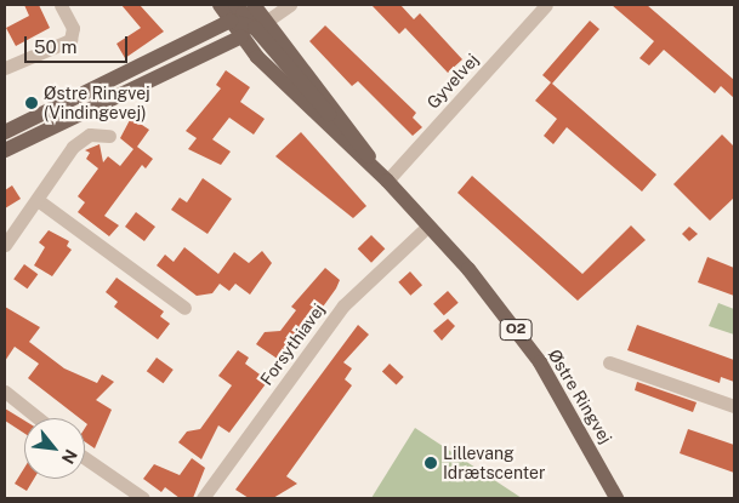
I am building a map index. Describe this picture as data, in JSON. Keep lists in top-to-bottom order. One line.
{"streets":{"main road":["O2","Østre Ringvej"],"street":["Gyvelvej","Forsythiavej"]},"crossings":[["Gyvelvej","Østre Ringvej"],["Forsythiavej","Østre Ringvej"]],"places":["Østre Ringvej (Vindingevej)","Lillevang Idrætscenter"],"scale_bar":"50 m","north":"bottom right"}
